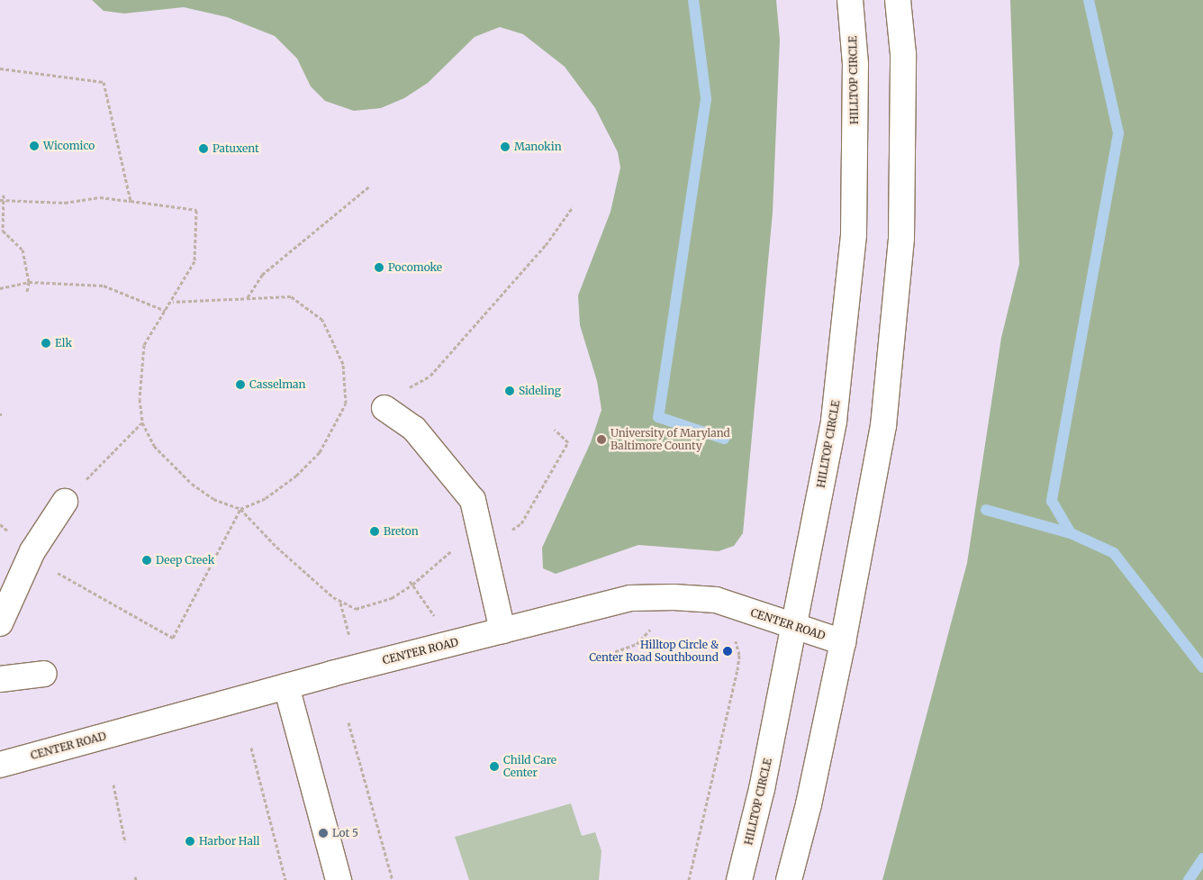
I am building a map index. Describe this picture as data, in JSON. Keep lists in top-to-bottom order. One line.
{"streets":{"street":["HILLTOP CIRCLE","CENTER ROAD"]},"crossings":[["HILLTOP CIRCLE","CENTER ROAD"]],"places":["Wicomico","Manokin","Patuxent","Pocomoke","Elk","Casselman","Sideling","University of Maryland Baltimore County","Breton","Deep Creek","Hilltop Circle & Center Road Southbound","Child Care Center","Lot 5","Harbor Hall"]}
